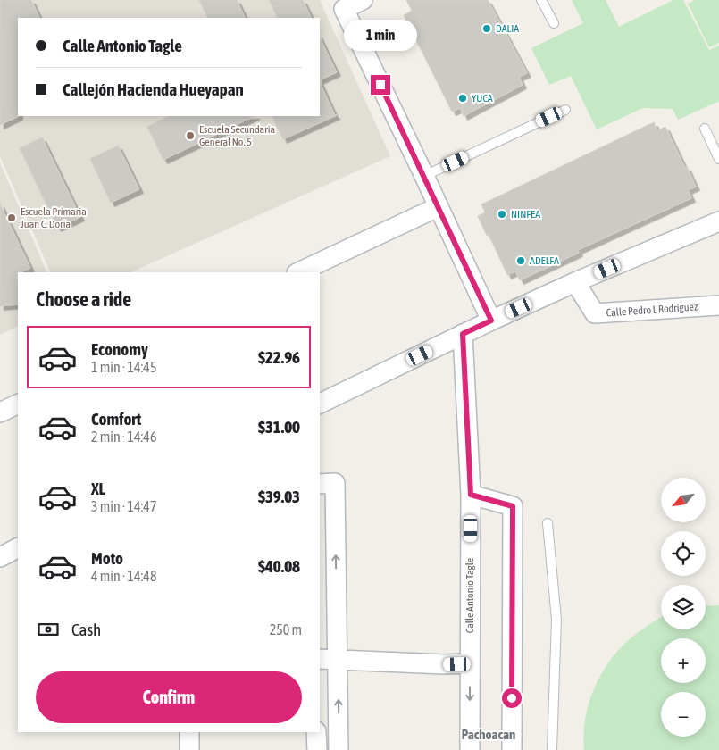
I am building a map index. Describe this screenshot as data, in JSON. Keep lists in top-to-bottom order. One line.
{"streets":{"street":["Calle Pedro L Rodríguez","Calle Antonio Tagle"]},"districts":["Pachoacan"],"places":["DALIA","YUCA","Escuela Secundaria General No. 5","NINFEA","Escuela Primaria Juan C. Doria","ADELFA"],"north":"bottom left","page":{"banner":["Calle Antonio Tagle","Callejón Hacienda Hueyapan"],"bubble":"1 min","heading":"Choose a ride","list":[{"name":"Economy","note":"1 min · 14:45","value":"$22.96"},{"name":"Comfort","note":"2 min · 14:46","value":"$31.00"},{"name":"XL","note":"3 min · 14:47","value":"$39.03"},{"name":"Moto","note":"4 min · 14:48","value":"$40.08"}],"map_buttons":["+","−"],"pay":["Cash","250 m"],"buttons":"Confirm"}}
